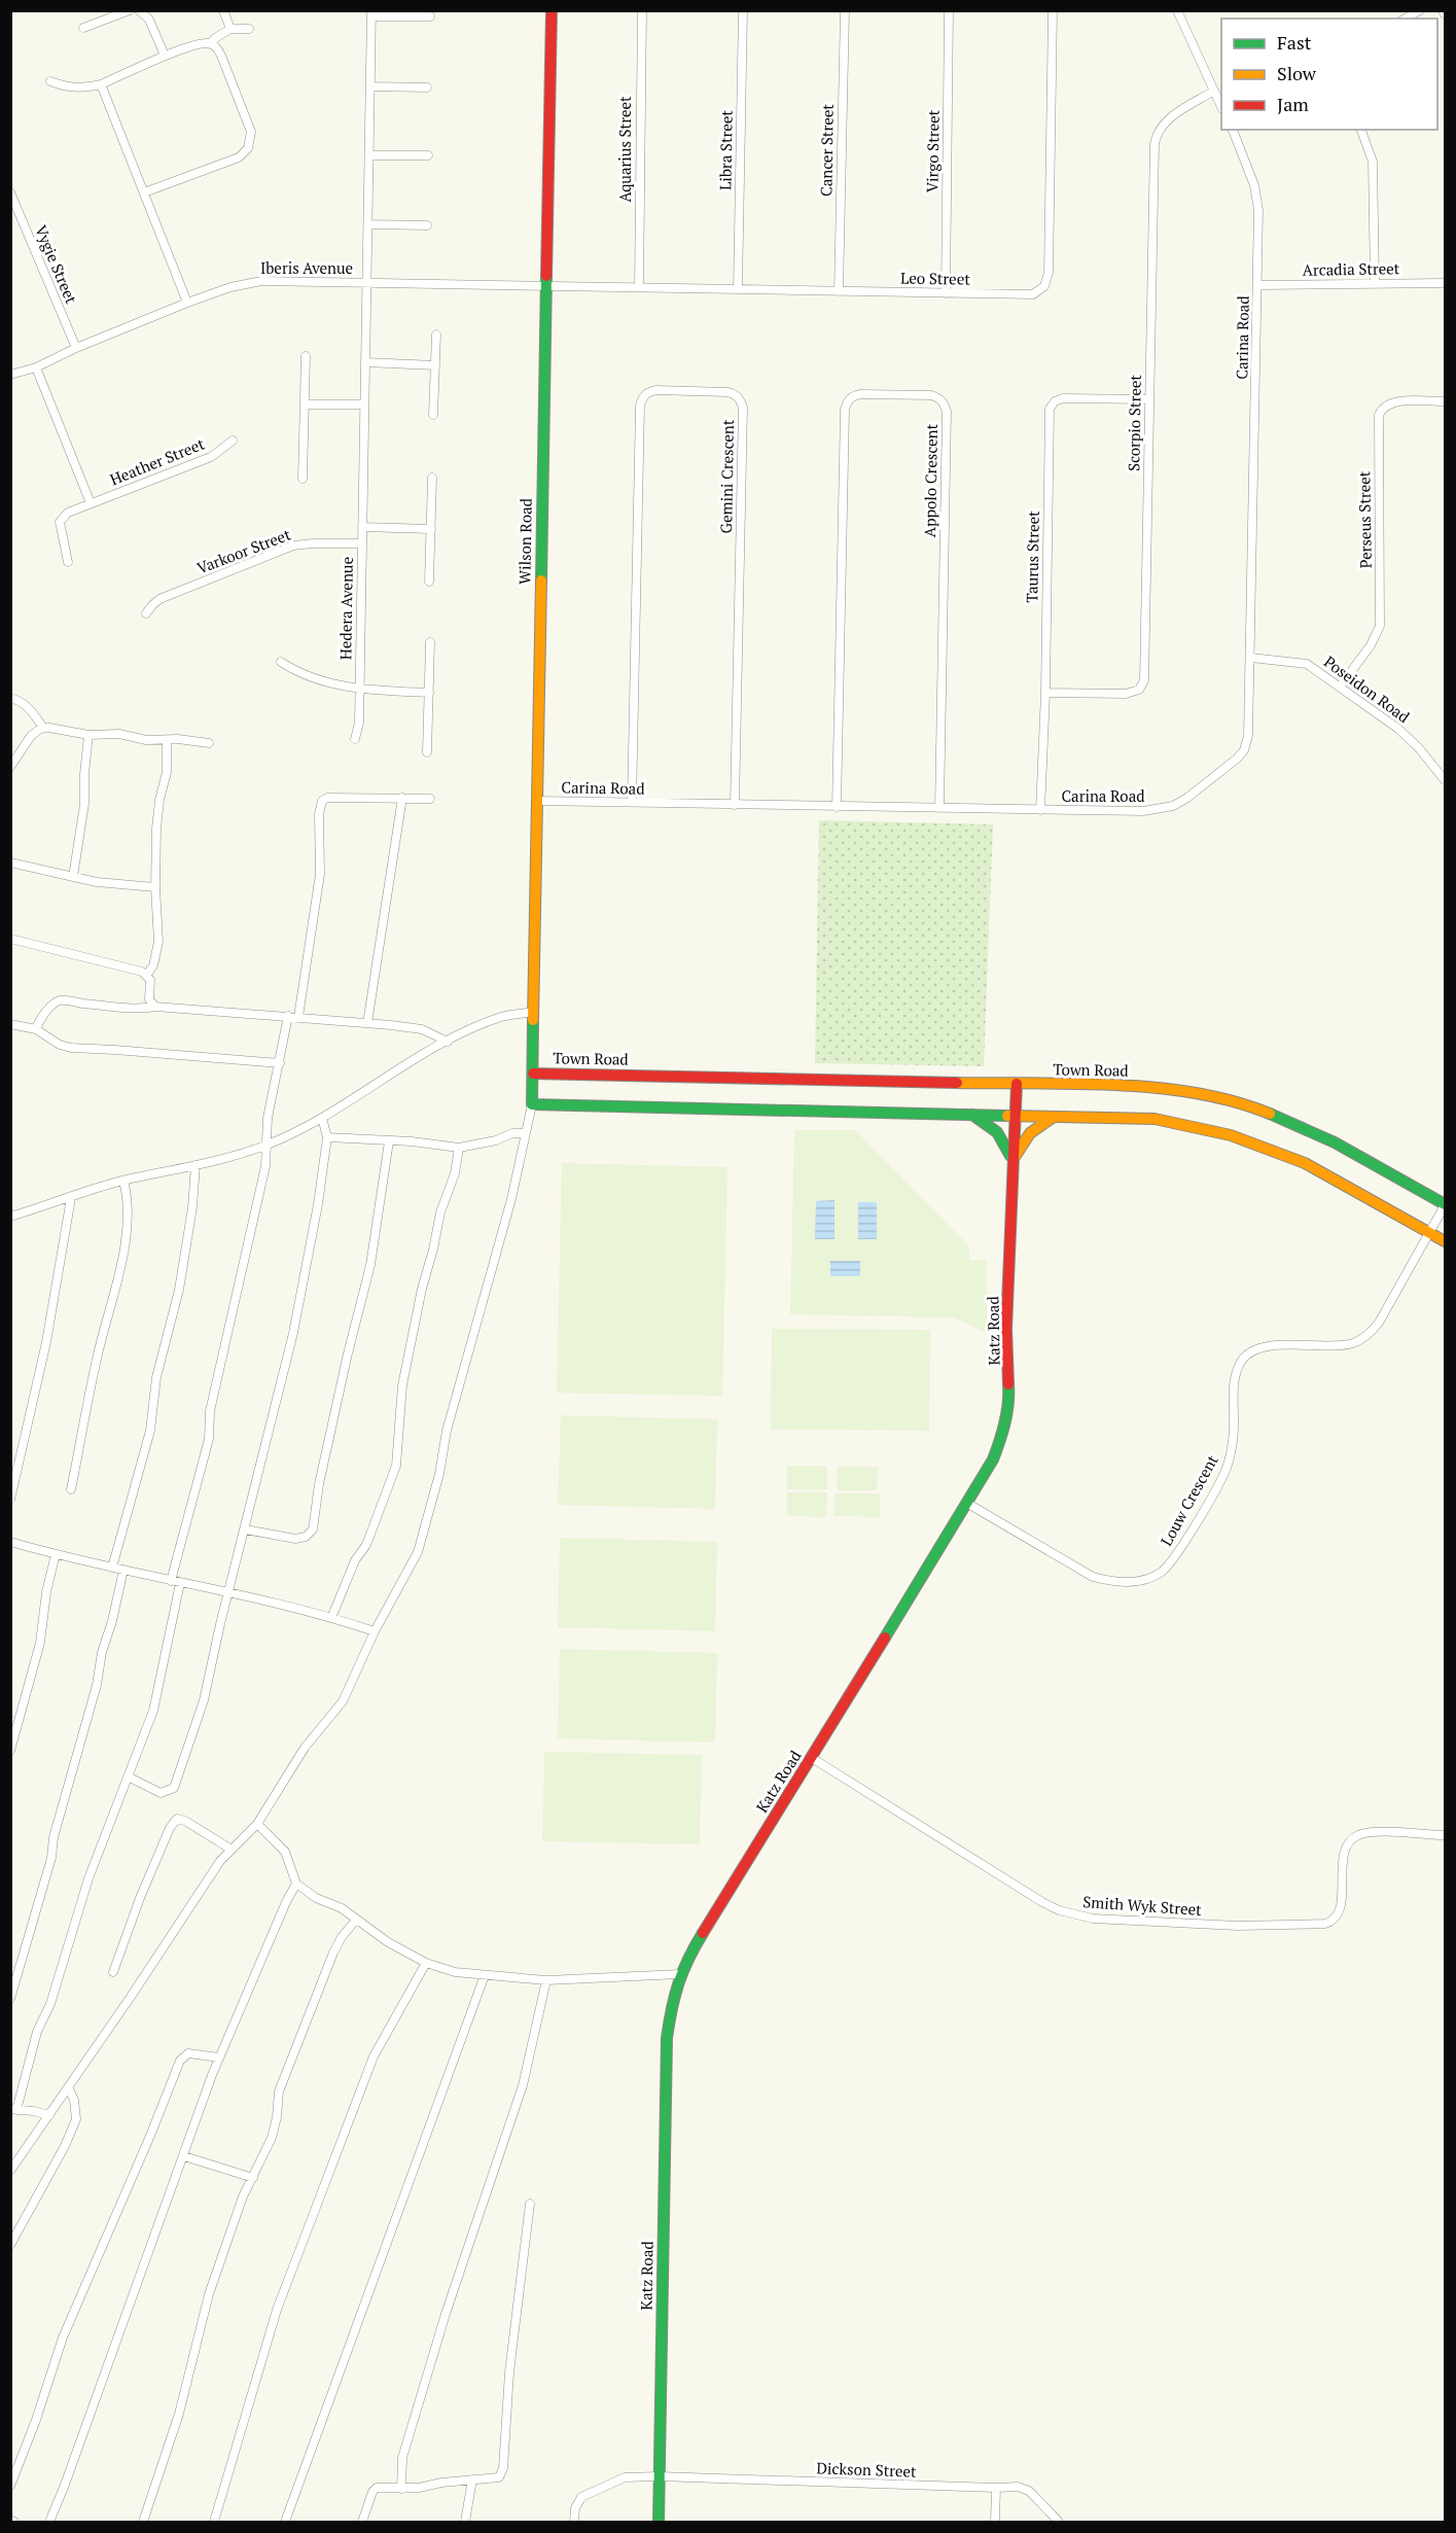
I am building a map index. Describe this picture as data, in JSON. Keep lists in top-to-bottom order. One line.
{"streets":{"street":["Aquarius Street","Libra Street","Cancer Street","Virgo Street","Vygie Street","Iberis Avenue","Arcadia Street","Leo Street","Carina Road","Scorpio Street","Heather Street","Gemini Crescent","Appolo Crescent","Perseus Street","Wilson Road","Varkoor Street","Taurus Street","Hedera Avenue","Poseidon Road","Town Road","Katz Road","Louw Crescent","Smith Wyk Street","Dickson Street"]},"crossings":[["Aquarius Street","Leo Street"],["Libra Street","Leo Street"],["Cancer Street","Leo Street"],["Virgo Street","Leo Street"],["Vygie Street","Iberis Avenue"],["Iberis Avenue","Leo Street"],["Iberis Avenue","Wilson Road"],["Iberis Avenue","Hedera Avenue"],["Arcadia Street","Carina Road"],["Leo Street","Wilson Road"],["Carina Road","Gemini Crescent"],["Carina Road","Appolo Crescent"],["Carina Road","Wilson Road"],["Carina Road","Taurus Street"],["Carina Road","Poseidon Road"],["Scorpio Street","Taurus Street"],["Perseus Street","Poseidon Road"],["Wilson Road","Town Road"],["Varkoor Street","Hedera Avenue"],["Town Road","Katz Road"],["Town Road","Louw Crescent"],["Katz Road","Louw Crescent"],["Katz Road","Smith Wyk Street"],["Katz Road","Dickson Street"]],"legend":["Fast","Slow","Jam"]}
